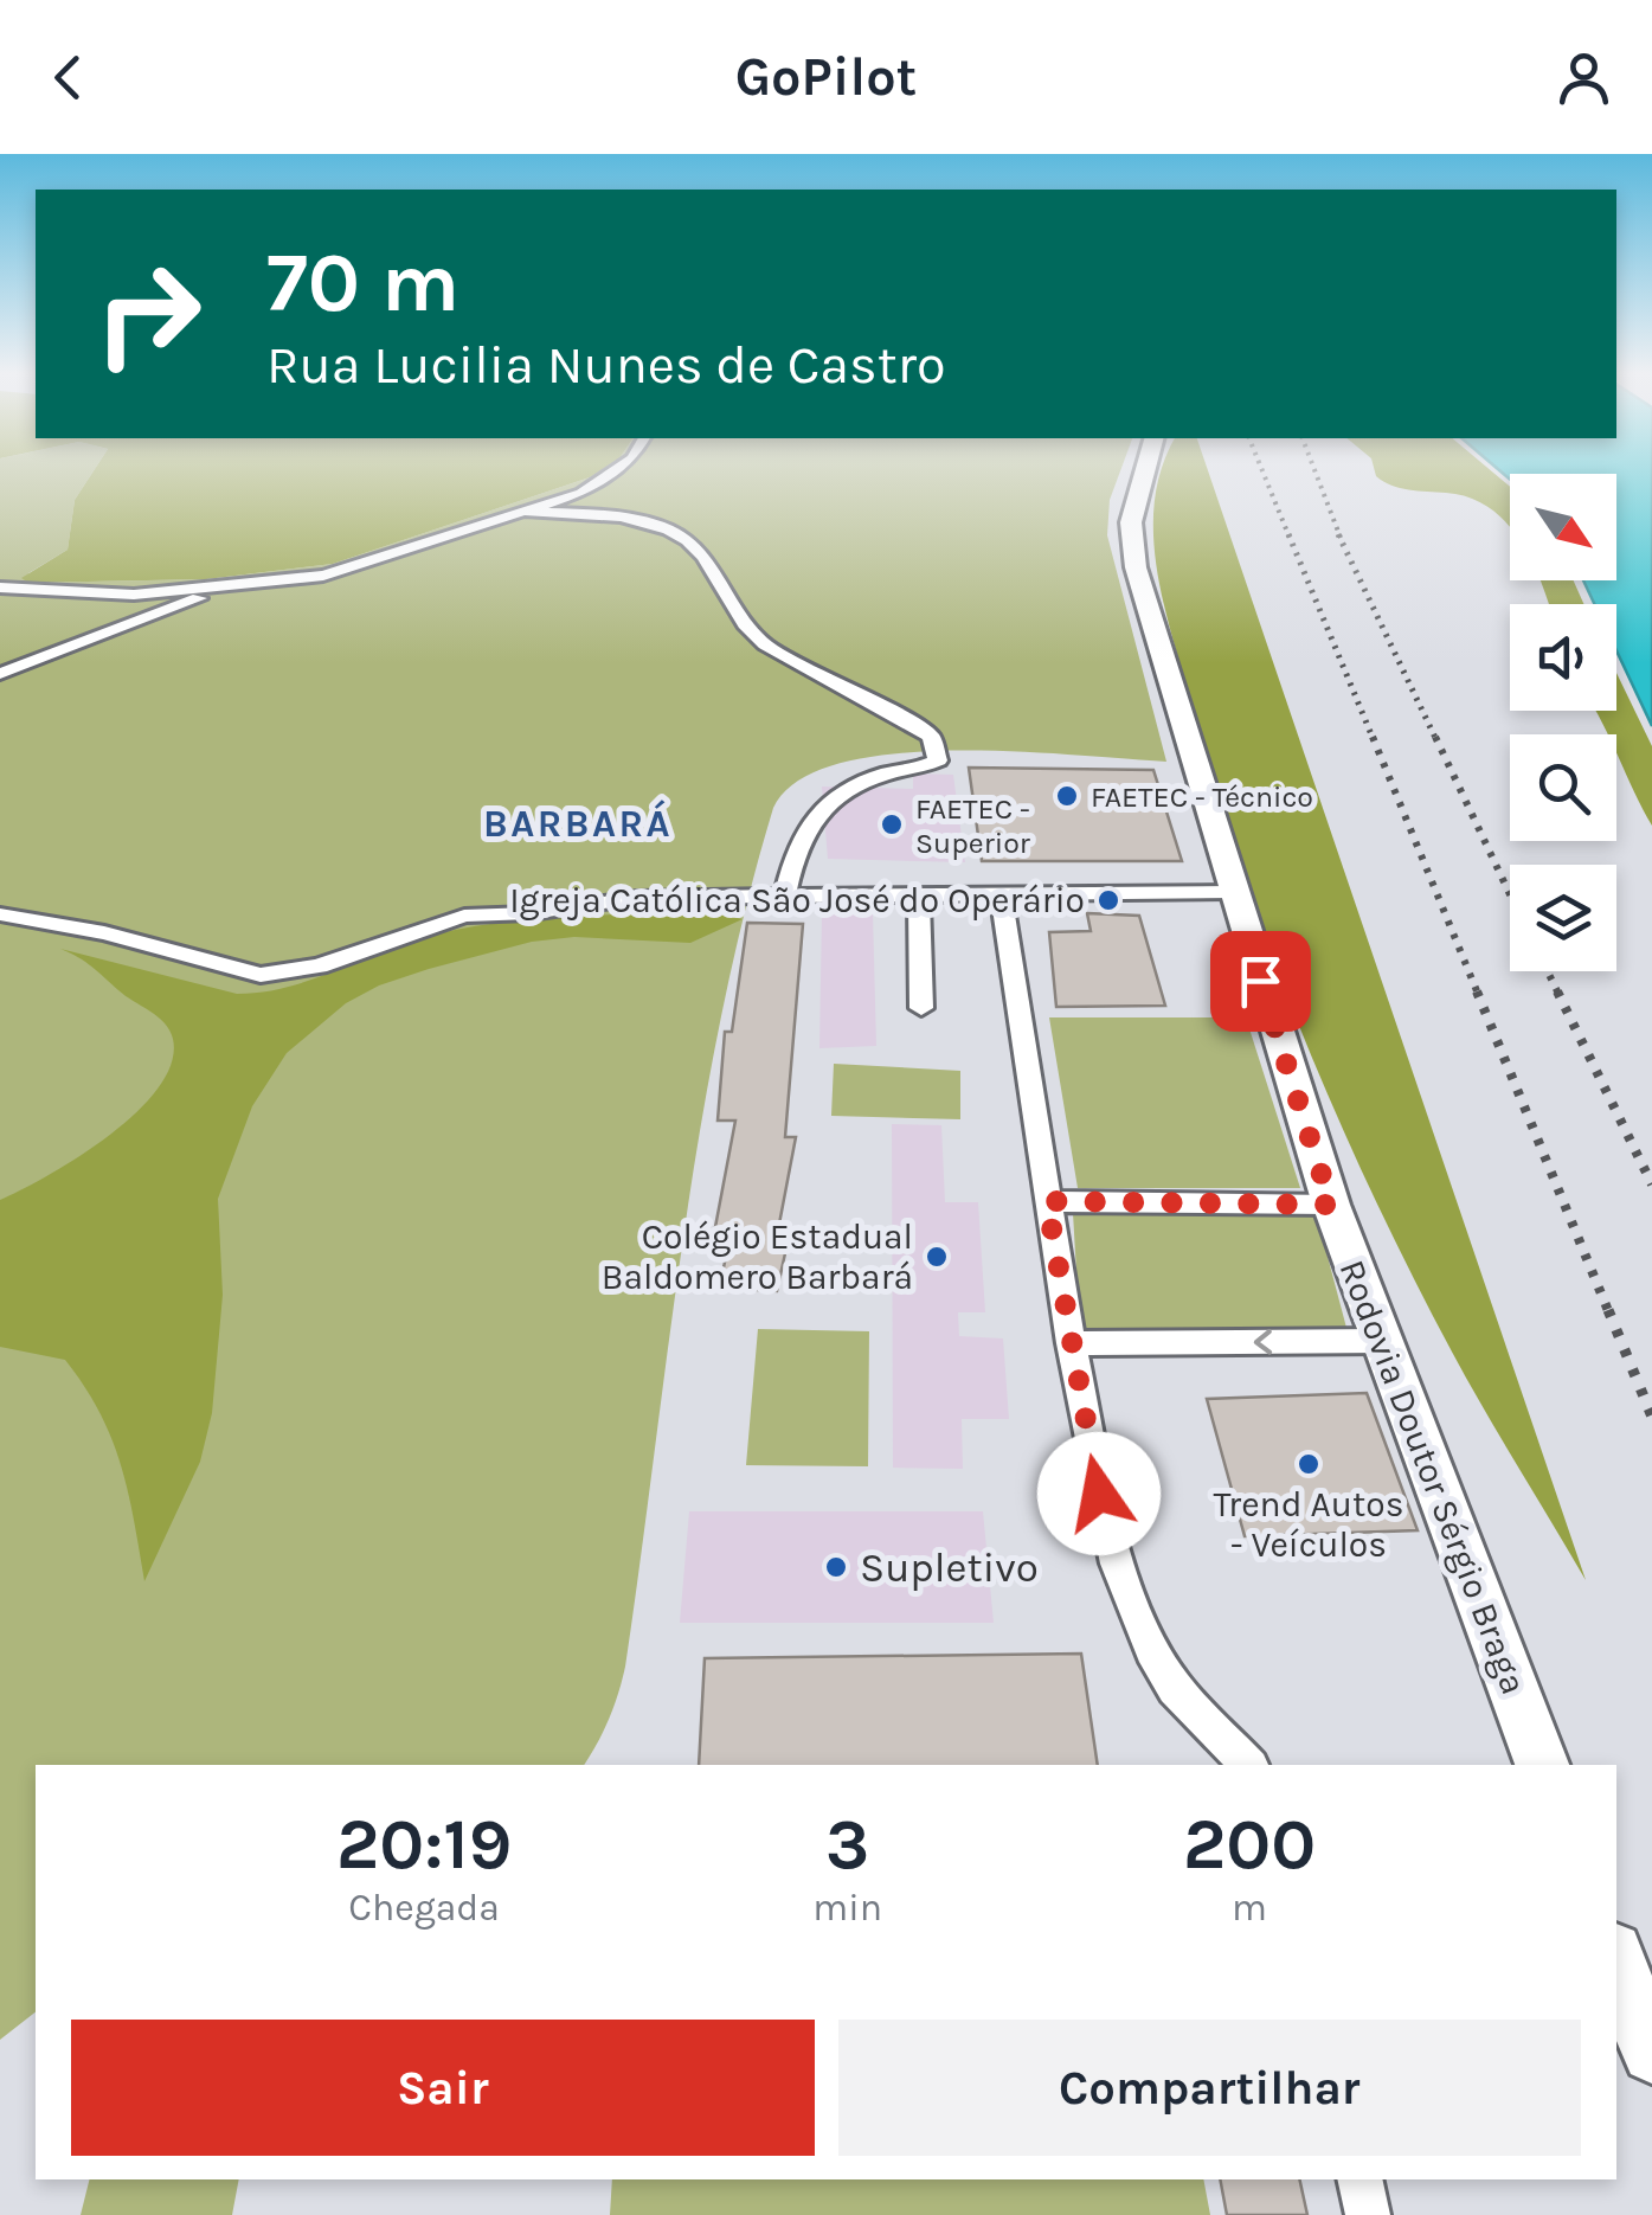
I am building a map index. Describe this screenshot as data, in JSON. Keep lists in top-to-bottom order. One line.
{"streets":{"main road":["Rodovia Doutor Sérgio Braga"]},"districts":["BARBARÁ"],"places":["FAETEC - Técnico","FAETEC - Superior","Igreja Católica São José do Operário","Colégio Estadual Baldomero Barbará","Trend Autos - Veículos","Supletivo"],"north":"bottom right","page":{"header":"GoPilot","turn":["70 m","Rua Lucilia Nunes de Castro"],"eta":["20:19","Chegada","3","min","200","m"],"buttons":["Sair","Compartilhar"]}}
